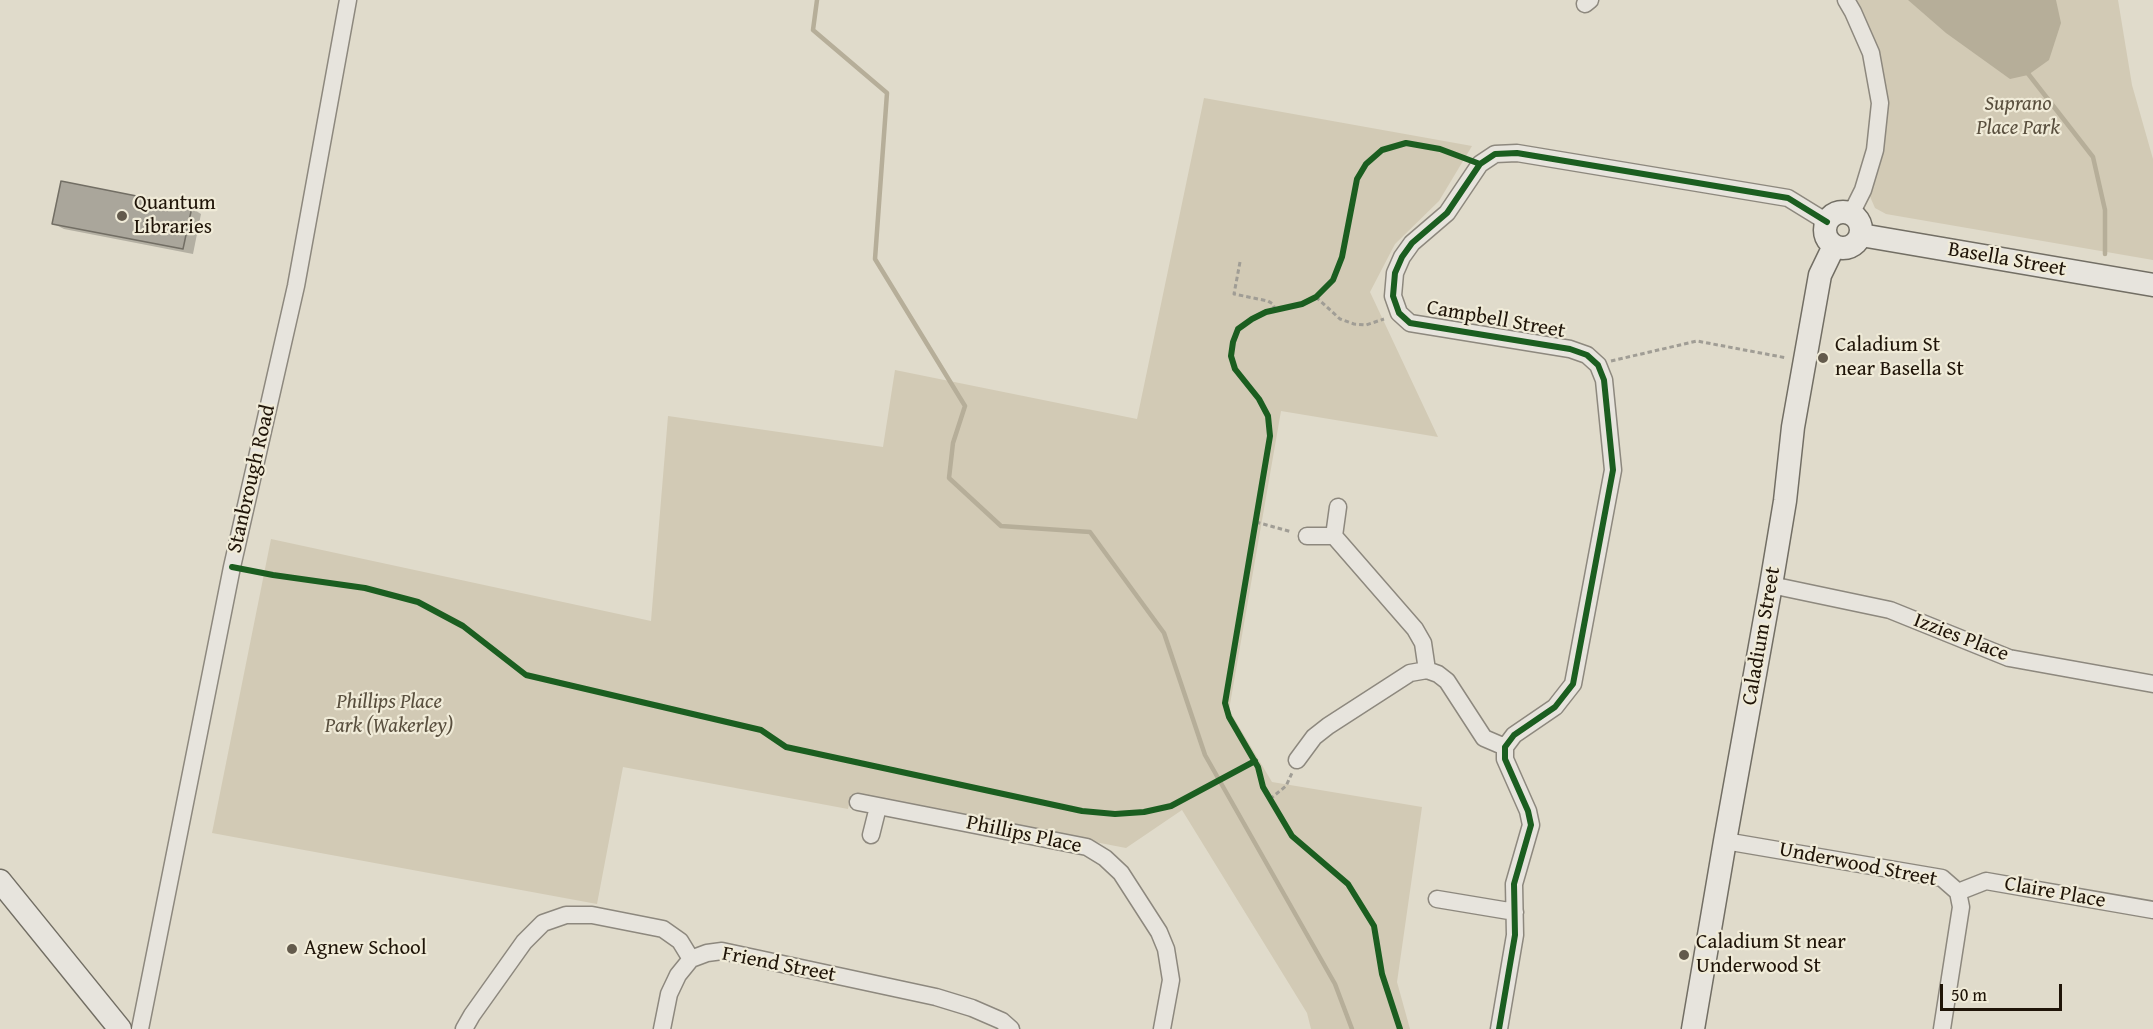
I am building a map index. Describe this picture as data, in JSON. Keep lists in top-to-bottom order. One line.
{"streets":{"street":["Basella Street","Campbell Street","Stanbrough Road","Caladium Street","Izzies Place","Phillips Place","Underwood Street","Claire Place","Friend Street"]},"crossings":[["Basella Street","Campbell Street"],["Basella Street","Caladium Street"],["Campbell Street","Caladium Street"],["Caladium Street","Izzies Place"],["Caladium Street","Underwood Street"],["Underwood Street","Claire Place"]],"parks":["Suprano Place Park","Phillips Place Park (Wakerley)"],"places":["Quantum Libraries","Caladium St near Basella St","Agnew School","Caladium St near Underwood St"],"scale_bar":"50 m"}
